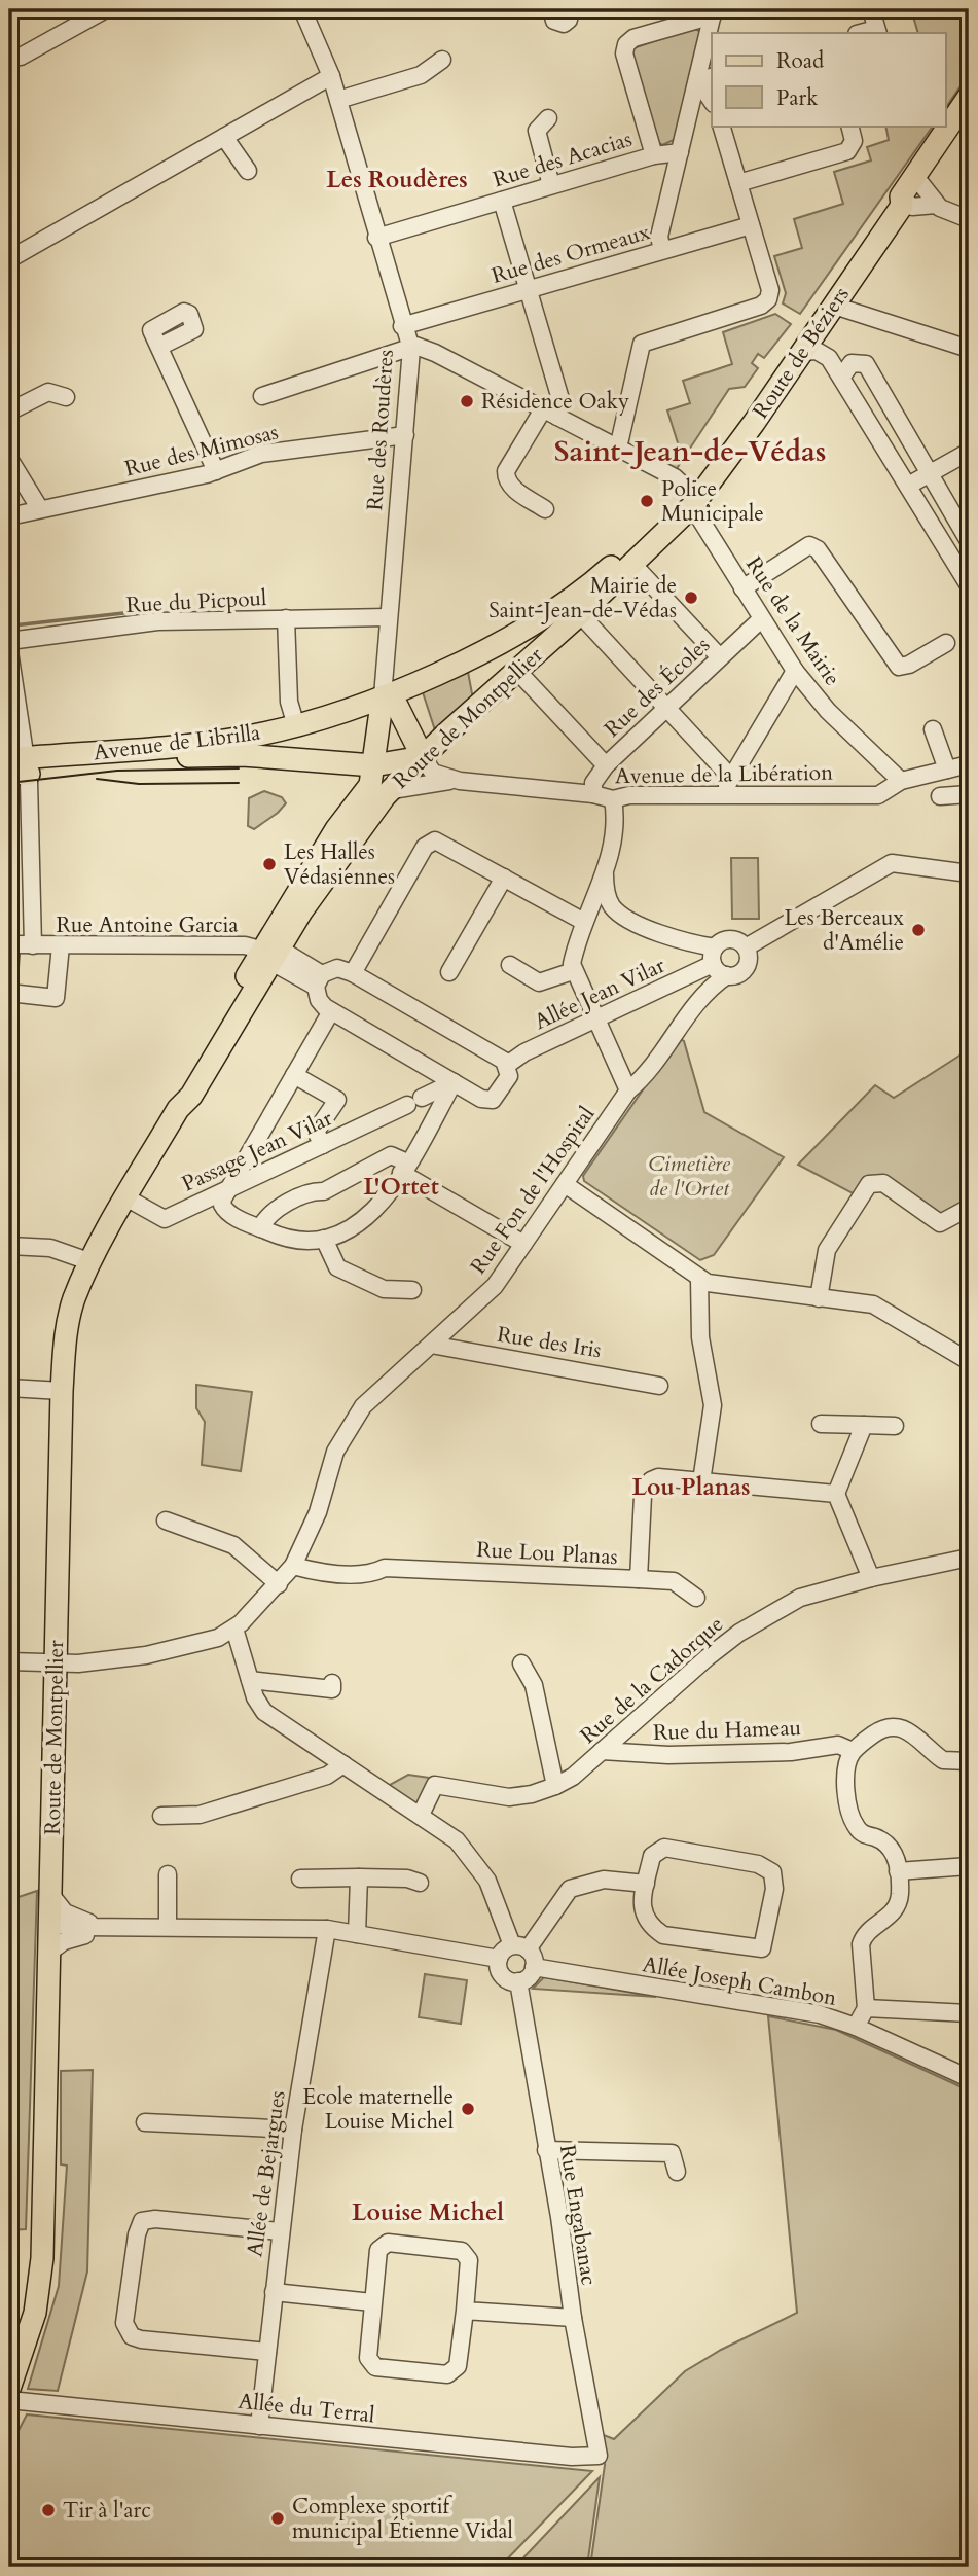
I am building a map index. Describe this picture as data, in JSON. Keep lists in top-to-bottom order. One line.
{"streets":{"main road":["Route de Béziers","Route de Montpellier","Avenue de Librilla"],"street":["Rue des Acacias","Rue des Ormeaux","Rue des Roudères","Rue des Mimosas","Rue du Picpoul","Rue de la Mairie","Rue des Écoles","Avenue de la Libération","Rue Antoine Garcia","Allée Jean Vilar","Passage Jean Vilar","Rue Fon de l'Hospital","Rue des Iris","Rue Lou Planas","Rue de la Cadorque","Rue du Hameau","Allée Joseph Cambon","Allée de Bejargues","Rue Engabanac","Allée du Terral"]},"crossings":[["Rue des Acacias","Rue des Roudères"],["Rue des Ormeaux","Rue des Roudères"],["Route de Béziers","Rue de la Mairie"],["Route de Béziers","Route de Montpellier"],["Rue des Roudères","Rue des Mimosas"],["Rue des Roudères","Rue du Picpoul"],["Rue des Roudères","Route de Montpellier"],["Rue des Roudères","Avenue de Librilla"],["Rue de la Mairie","Rue des Écoles"],["Rue de la Mairie","Route de Montpellier"],["Rue de la Mairie","Avenue de la Libération"],["Rue des Écoles","Avenue de la Libération"],["Route de Montpellier","Avenue de Librilla"],["Route de Montpellier","Avenue de la Libération"],["Route de Montpellier","Rue Antoine Garcia"],["Route de Montpellier","Passage Jean Vilar"],["Route de Montpellier","Rue Fon de l'Hospital"],["Avenue de Librilla","Avenue de la Libération"],["Allée Jean Vilar","Rue Fon de l'Hospital"],["Rue Fon de l'Hospital","Rue des Iris"],["Rue Fon de l'Hospital","Rue Lou Planas"],["Rue de la Cadorque","Rue du Hameau"],["Allée Joseph Cambon","Rue Engabanac"],["Allée de Bejargues","Allée du Terral"],["Rue Engabanac","Allée du Terral"]],"districts":["Les Roudères","Saint-Jean-de-Védas","L'Ortet","Lou Planas","Louise Michel"],"parks":["Cimetière de l'Ortet"],"places":["Résidence Oaky","Police Municipale","Mairie de Saint-Jean-de-Védas","Les Halles Védasiennes","Les Berceaux d'Amélie","Ecole maternelle Louise Michel","Tir à l'arc","Complexe sportif municipal Étienne Vidal"],"legend":["Road","Park"]}
